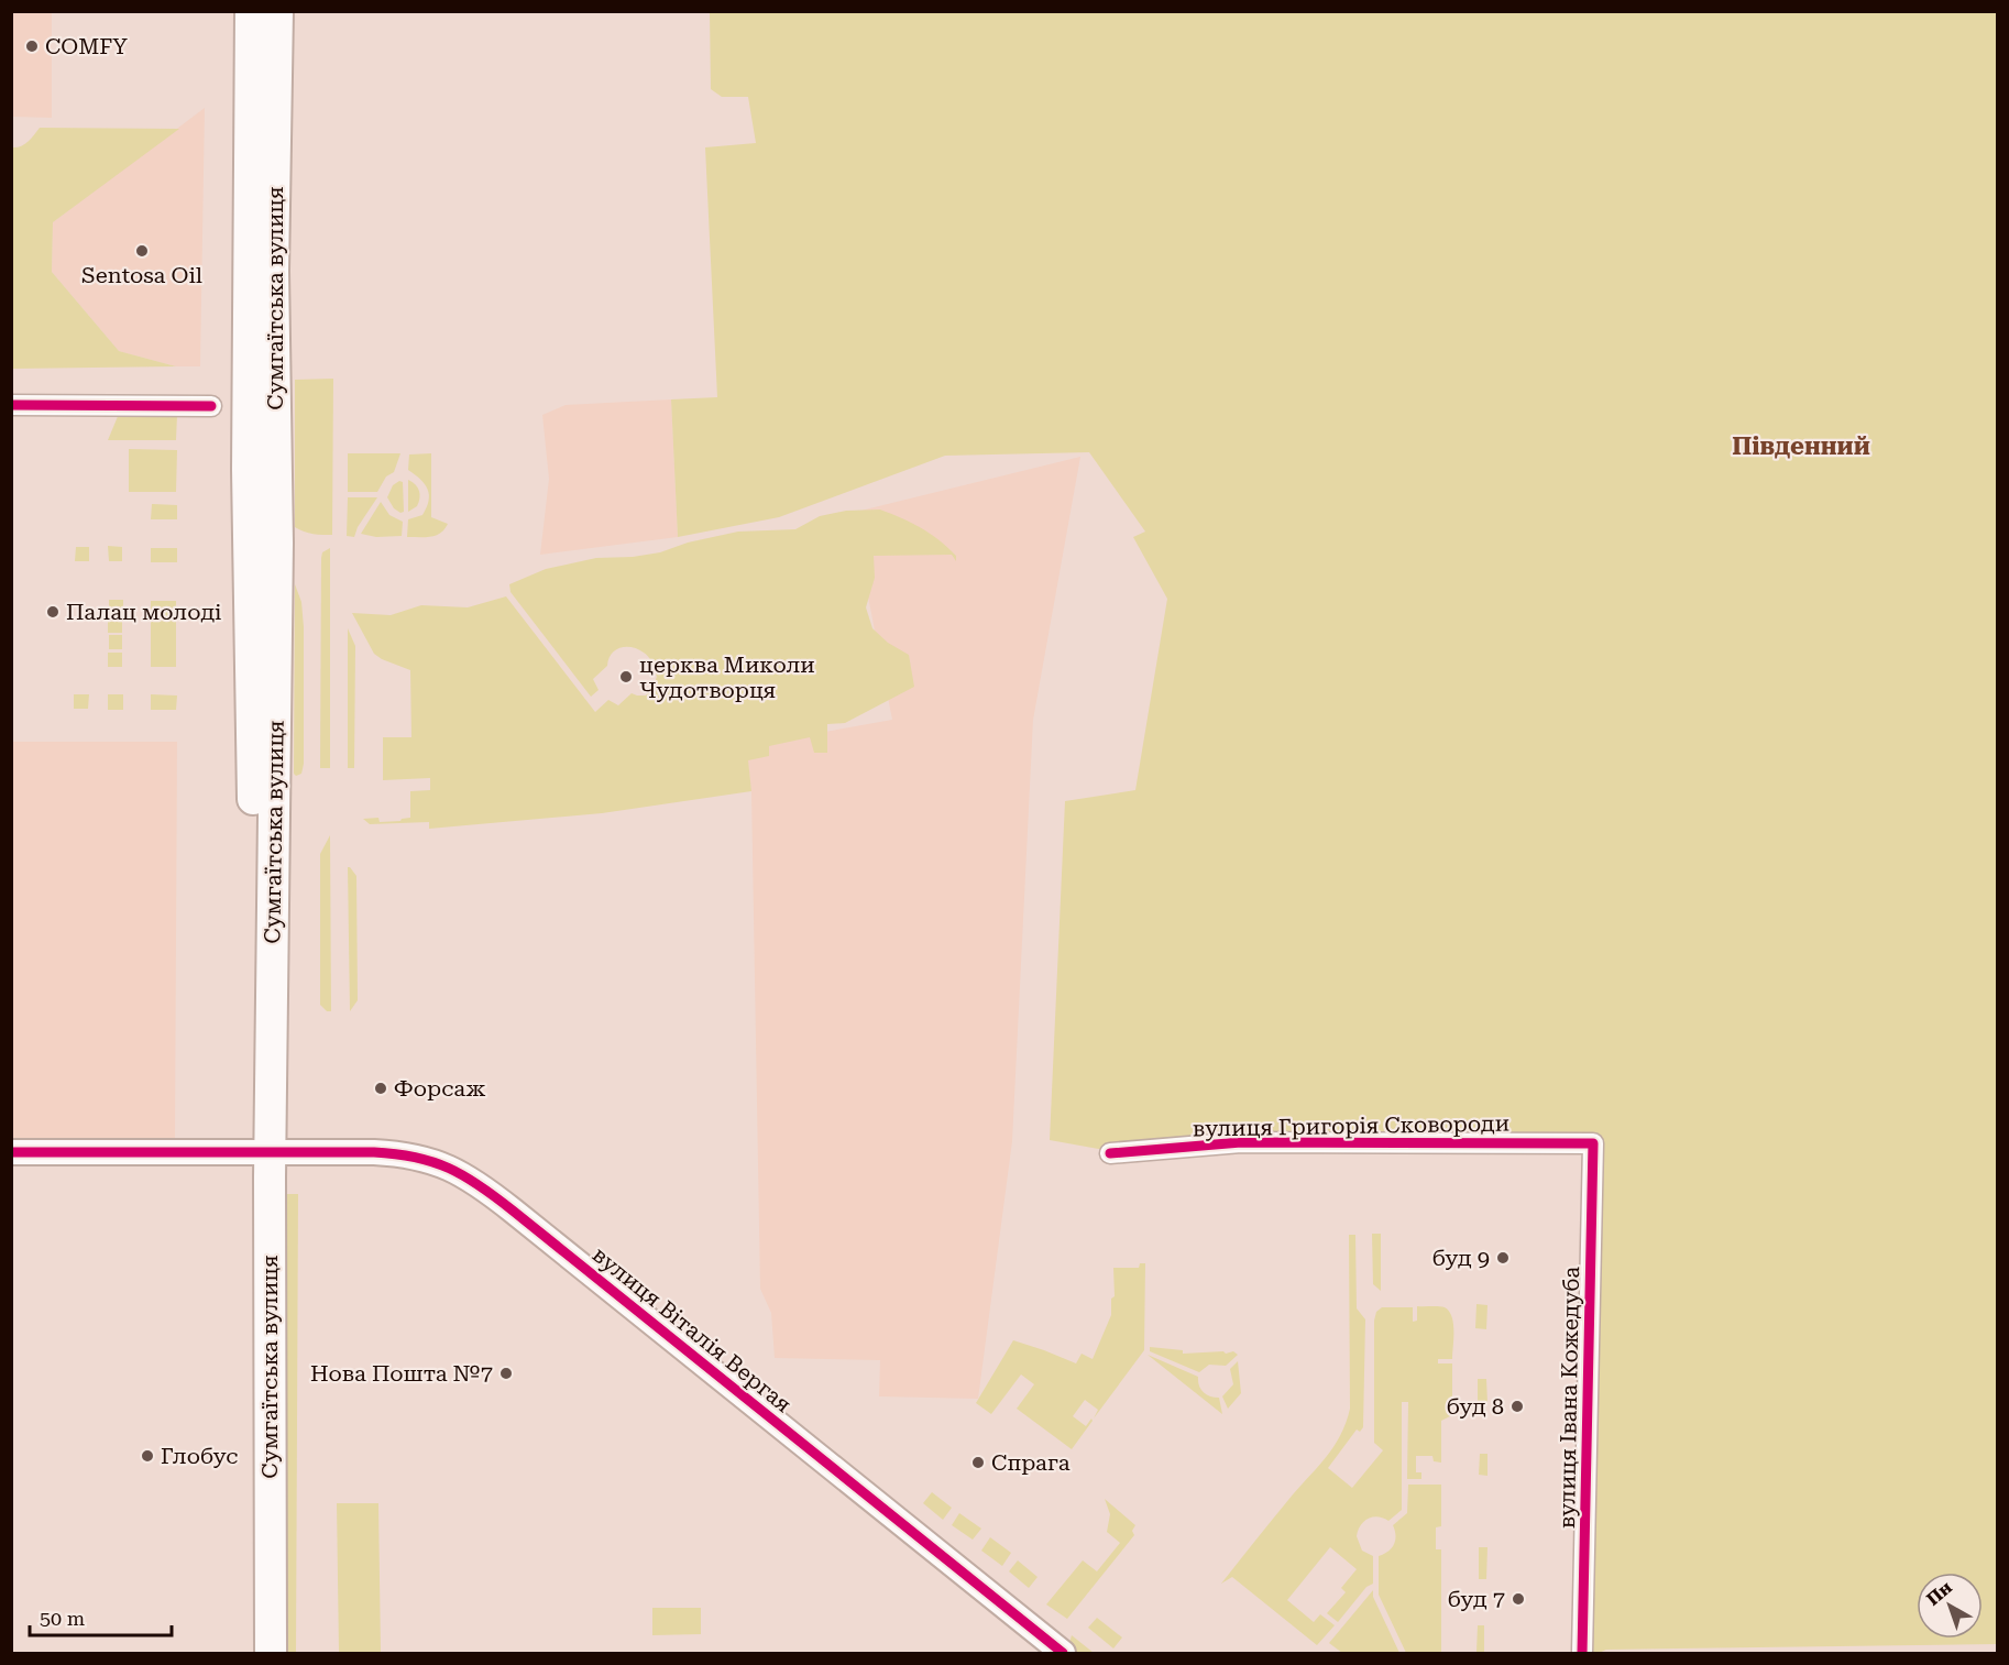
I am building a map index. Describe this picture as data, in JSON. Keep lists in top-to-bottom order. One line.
{"streets":{"main road":["Сумгаїтська вулиця"],"street":["вулиця Григорія Сковороди","вулиця Віталія Вергая","вулиця Івана Кожедуба"]},"crossings":[["Сумгаїтська вулиця","вулиця Віталія Вергая"],["вулиця Григорія Сковороди","вулиця Івана Кожедуба"]],"districts":["Південний"],"places":["COMFY","Sentosa Oil","Палац молоді","церква Миколи Чудотворця","Форсаж","буд 9","Нова Пошта №7","буд 8","Глобус","Спрага","буд 7"],"scale_bar":"50 m","north":"top left"}
